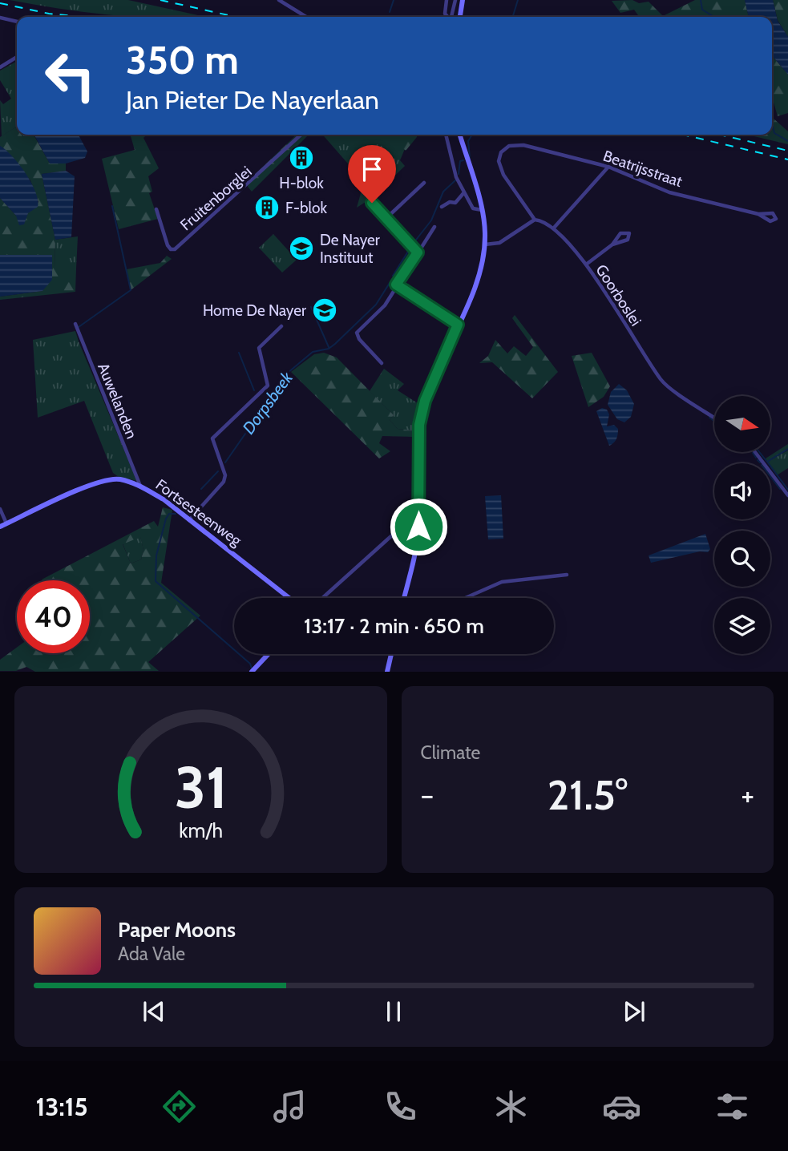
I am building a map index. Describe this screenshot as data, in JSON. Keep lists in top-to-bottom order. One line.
{"streets":{"street":["Beatrijsstraat","Fruitenborglei","Goorboslei","Auwelanden","Fortsesteenweg"]},"crossings":[["Beatrijsstraat","Goorboslei"],["Auwelanden","Fortsesteenweg"]],"water":["Dorpsbeek"],"places":{"building":["H-blok","F-blok"],"school or university":["De Nayer Instituut","Home De Nayer"]},"north":"right","page":{"turn":["350 m","Jan Pieter De Nayerlaan"],"limit":"40","trip":"13:17 · 2 min · 650 m","tile":"Climate","heat":["−","21.5°","+"],"song":["Paper Moons","Ada Vale"],"tabs":"13:15","gauge":["31","km/h"]}}
